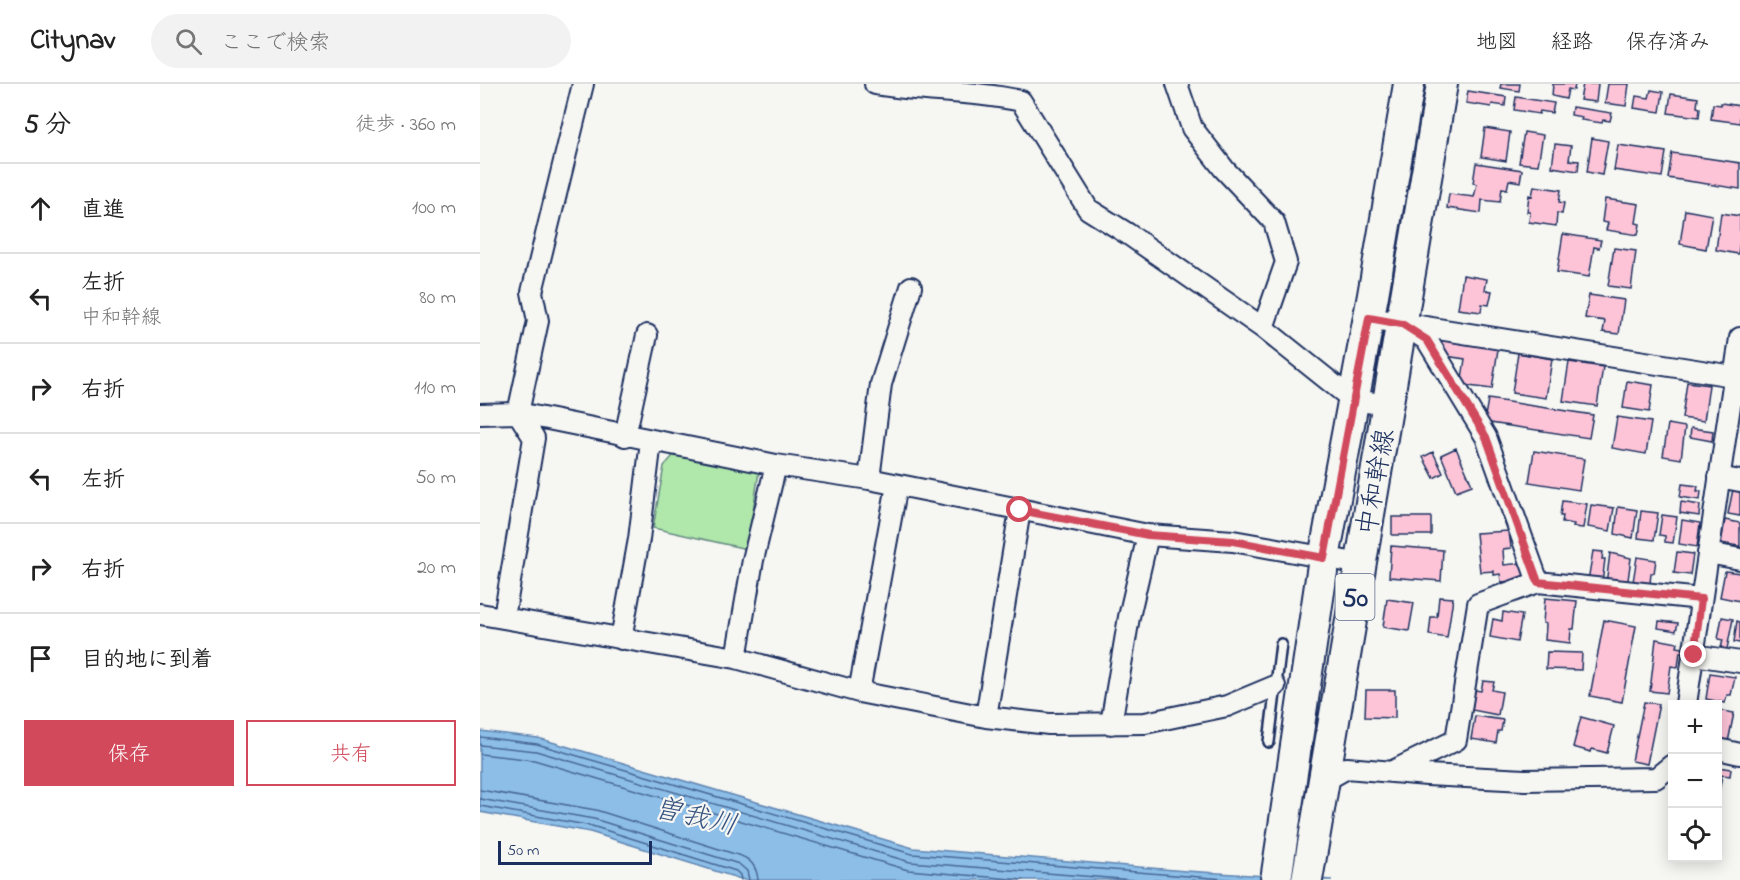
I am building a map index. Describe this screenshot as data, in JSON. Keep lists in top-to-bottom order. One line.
{"streets":{"main road":["中和幹線","50"]},"water":["曽我川"],"scale_bar":"50 m","page":{"header":"Citynav","search":"ここで検索","nav":["地図","経路","保存済み"],"heading":["5 分","徒歩 · 360 m"],"list":[["直進","100 m"],["左折","中和幹線","80 m"],["右折","110 m"],["左折","50 m"],["右折","20 m"],"目的地に到着"],"map_buttons":["+","−"],"buttons":["保存","共有"],"scale":"50 m"}}
